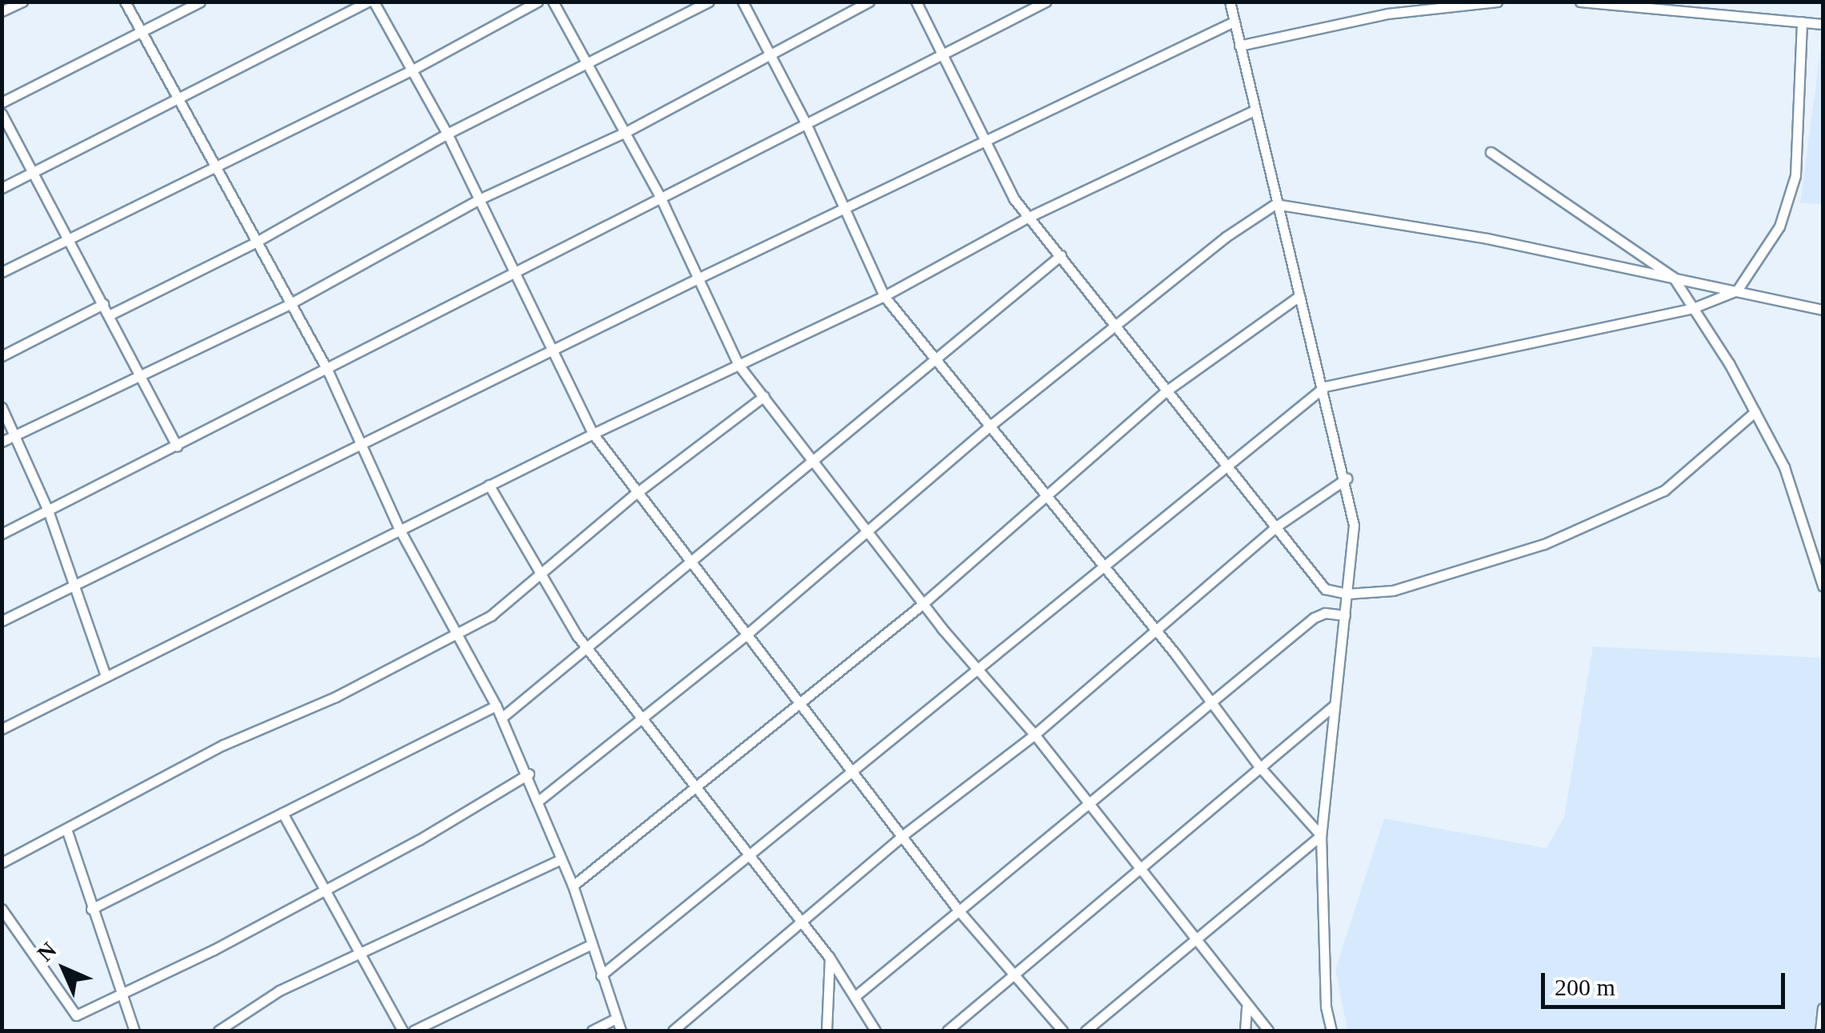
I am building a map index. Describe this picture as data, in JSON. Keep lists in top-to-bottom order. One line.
{"scale_bar":"200 m","north":"top left"}
